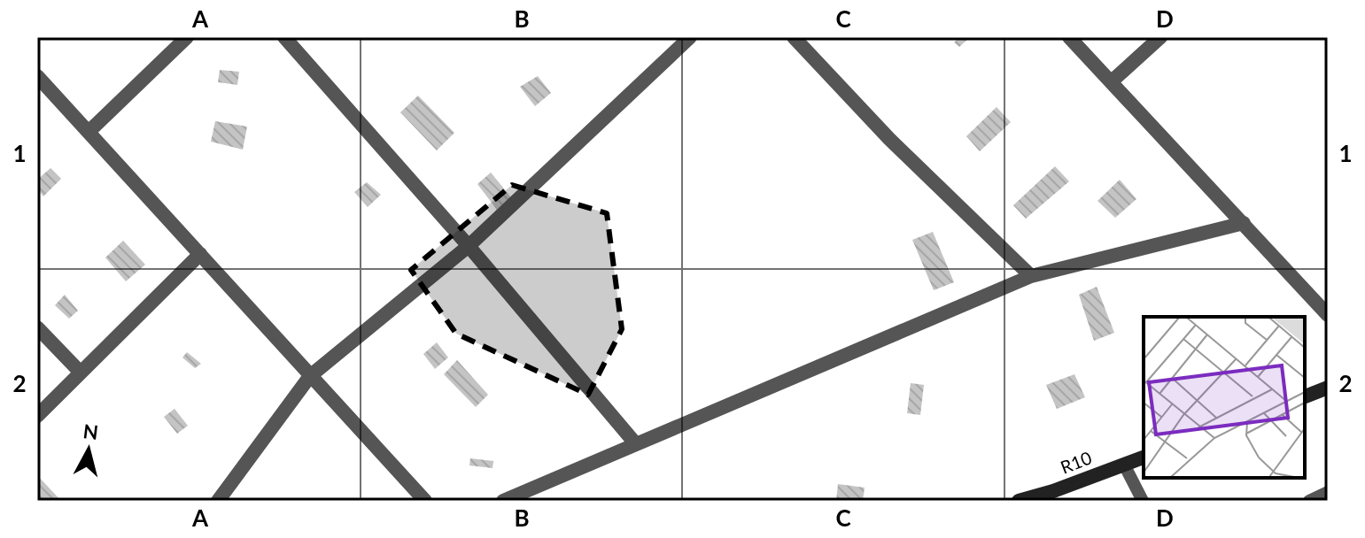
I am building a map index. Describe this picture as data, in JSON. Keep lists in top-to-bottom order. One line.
{"streets":{"main road":["R10"]},"north":"top","grid":{"columns":["A","B","C","D"],"rows":["1","2"]}}
